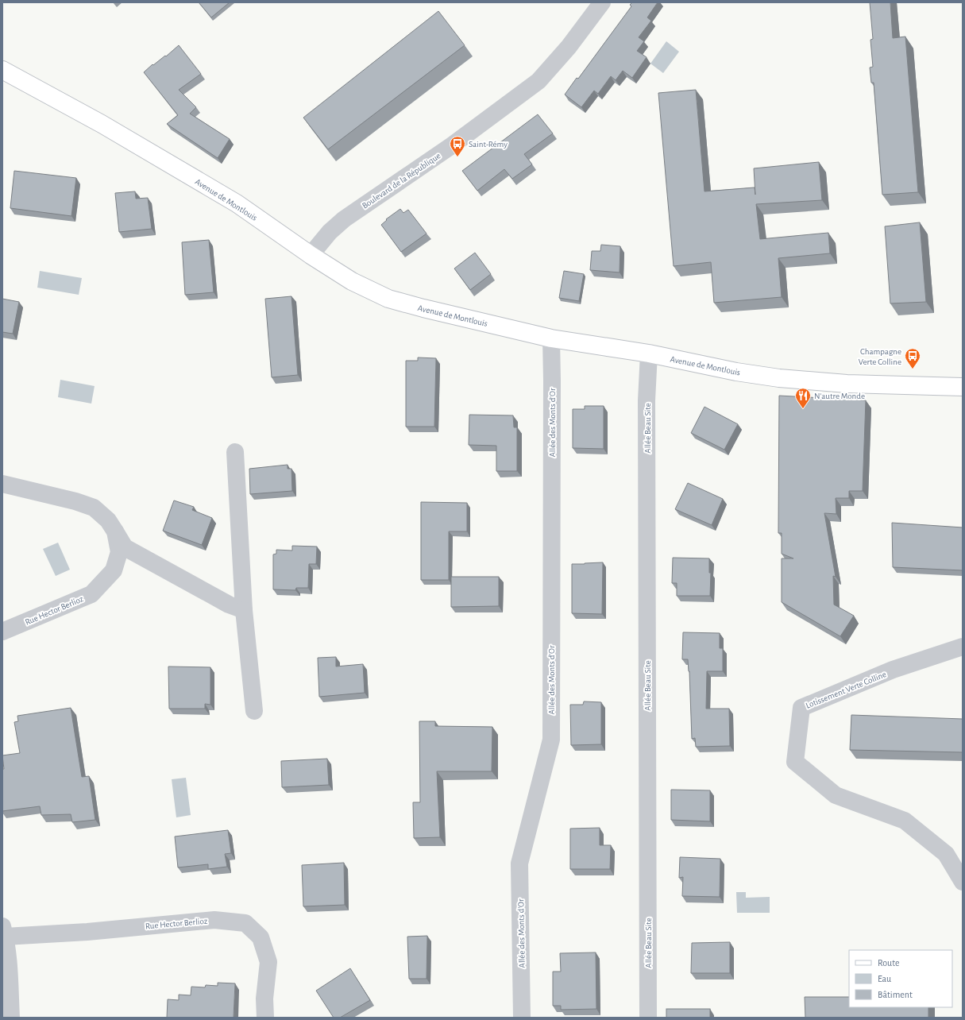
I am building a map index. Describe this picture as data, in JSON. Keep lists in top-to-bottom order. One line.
{"streets":{"street":["Boulevard de la République","Avenue de Montlouis","Allée des Monts d'Or","Allée Beau Site","Rue Hector Berlioz","Lotissement Verte Colline"]},"crossings":[["Boulevard de la République","Avenue de Montlouis"],["Avenue de Montlouis","Allée des Monts d'Or"],["Avenue de Montlouis","Allée Beau Site"]],"places":{"bus stop":["Saint-Rémy","Champagne Verte Colline"],"restaurant":["N'autre Monde"]},"legend":["Route","Eau","Bâtiment"]}
